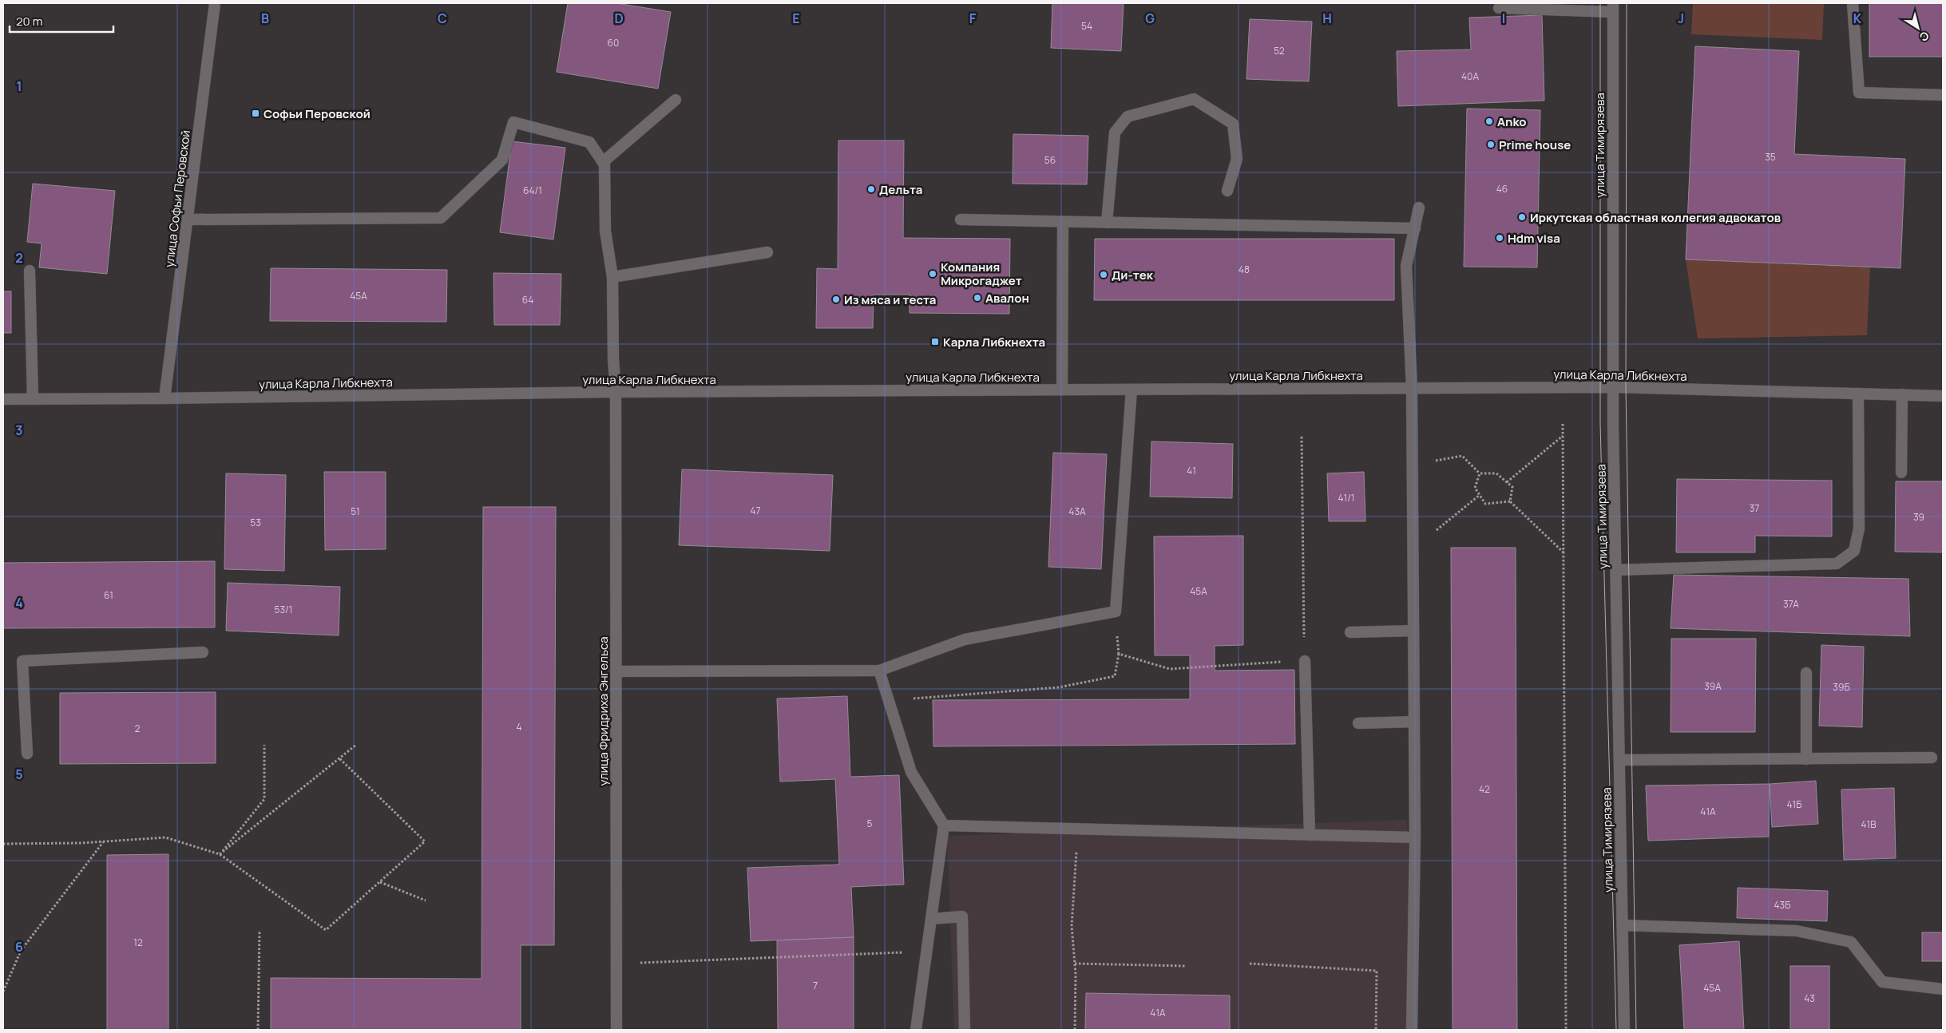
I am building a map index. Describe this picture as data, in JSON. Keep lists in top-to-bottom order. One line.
{"streets":{"street":["улица Тимирязева","улица Софьи Перовской","улица Карла Либкнехта","улица Фридриха Энгельса"]},"crossings":[["улица Тимирязева","улица Карла Либкнехта"],["улица Софьи Перовской","улица Карла Либкнехта"],["улица Карла Либкнехта","улица Фридриха Энгельса"]],"places":{"transit":["Софьи Перовской","Карла Либкнехта"],"other":["Anko","Prime house","Дельта","Иркутская областная коллегия адвокатов","Hdm visa","Компания Микрогаджет","Ди-тек","Авалон","Из мяса и теста"]},"house_numbers":["54","60","52","40А","35","56","46","64/1","48","45А","64","41","41/1","37","47","51","43А","39","53","45А","61","37А","53/1","39А","39Б","4","2","42","41Б","41А","5","41В","43Б","12","7","45А","43","41А"],"scale_bar":"20 m","north":"bottom right","grid":{"columns":["B","C","D","E","F","G","H","I","J","K"],"rows":["1","2","3","4","5","6"]}}
